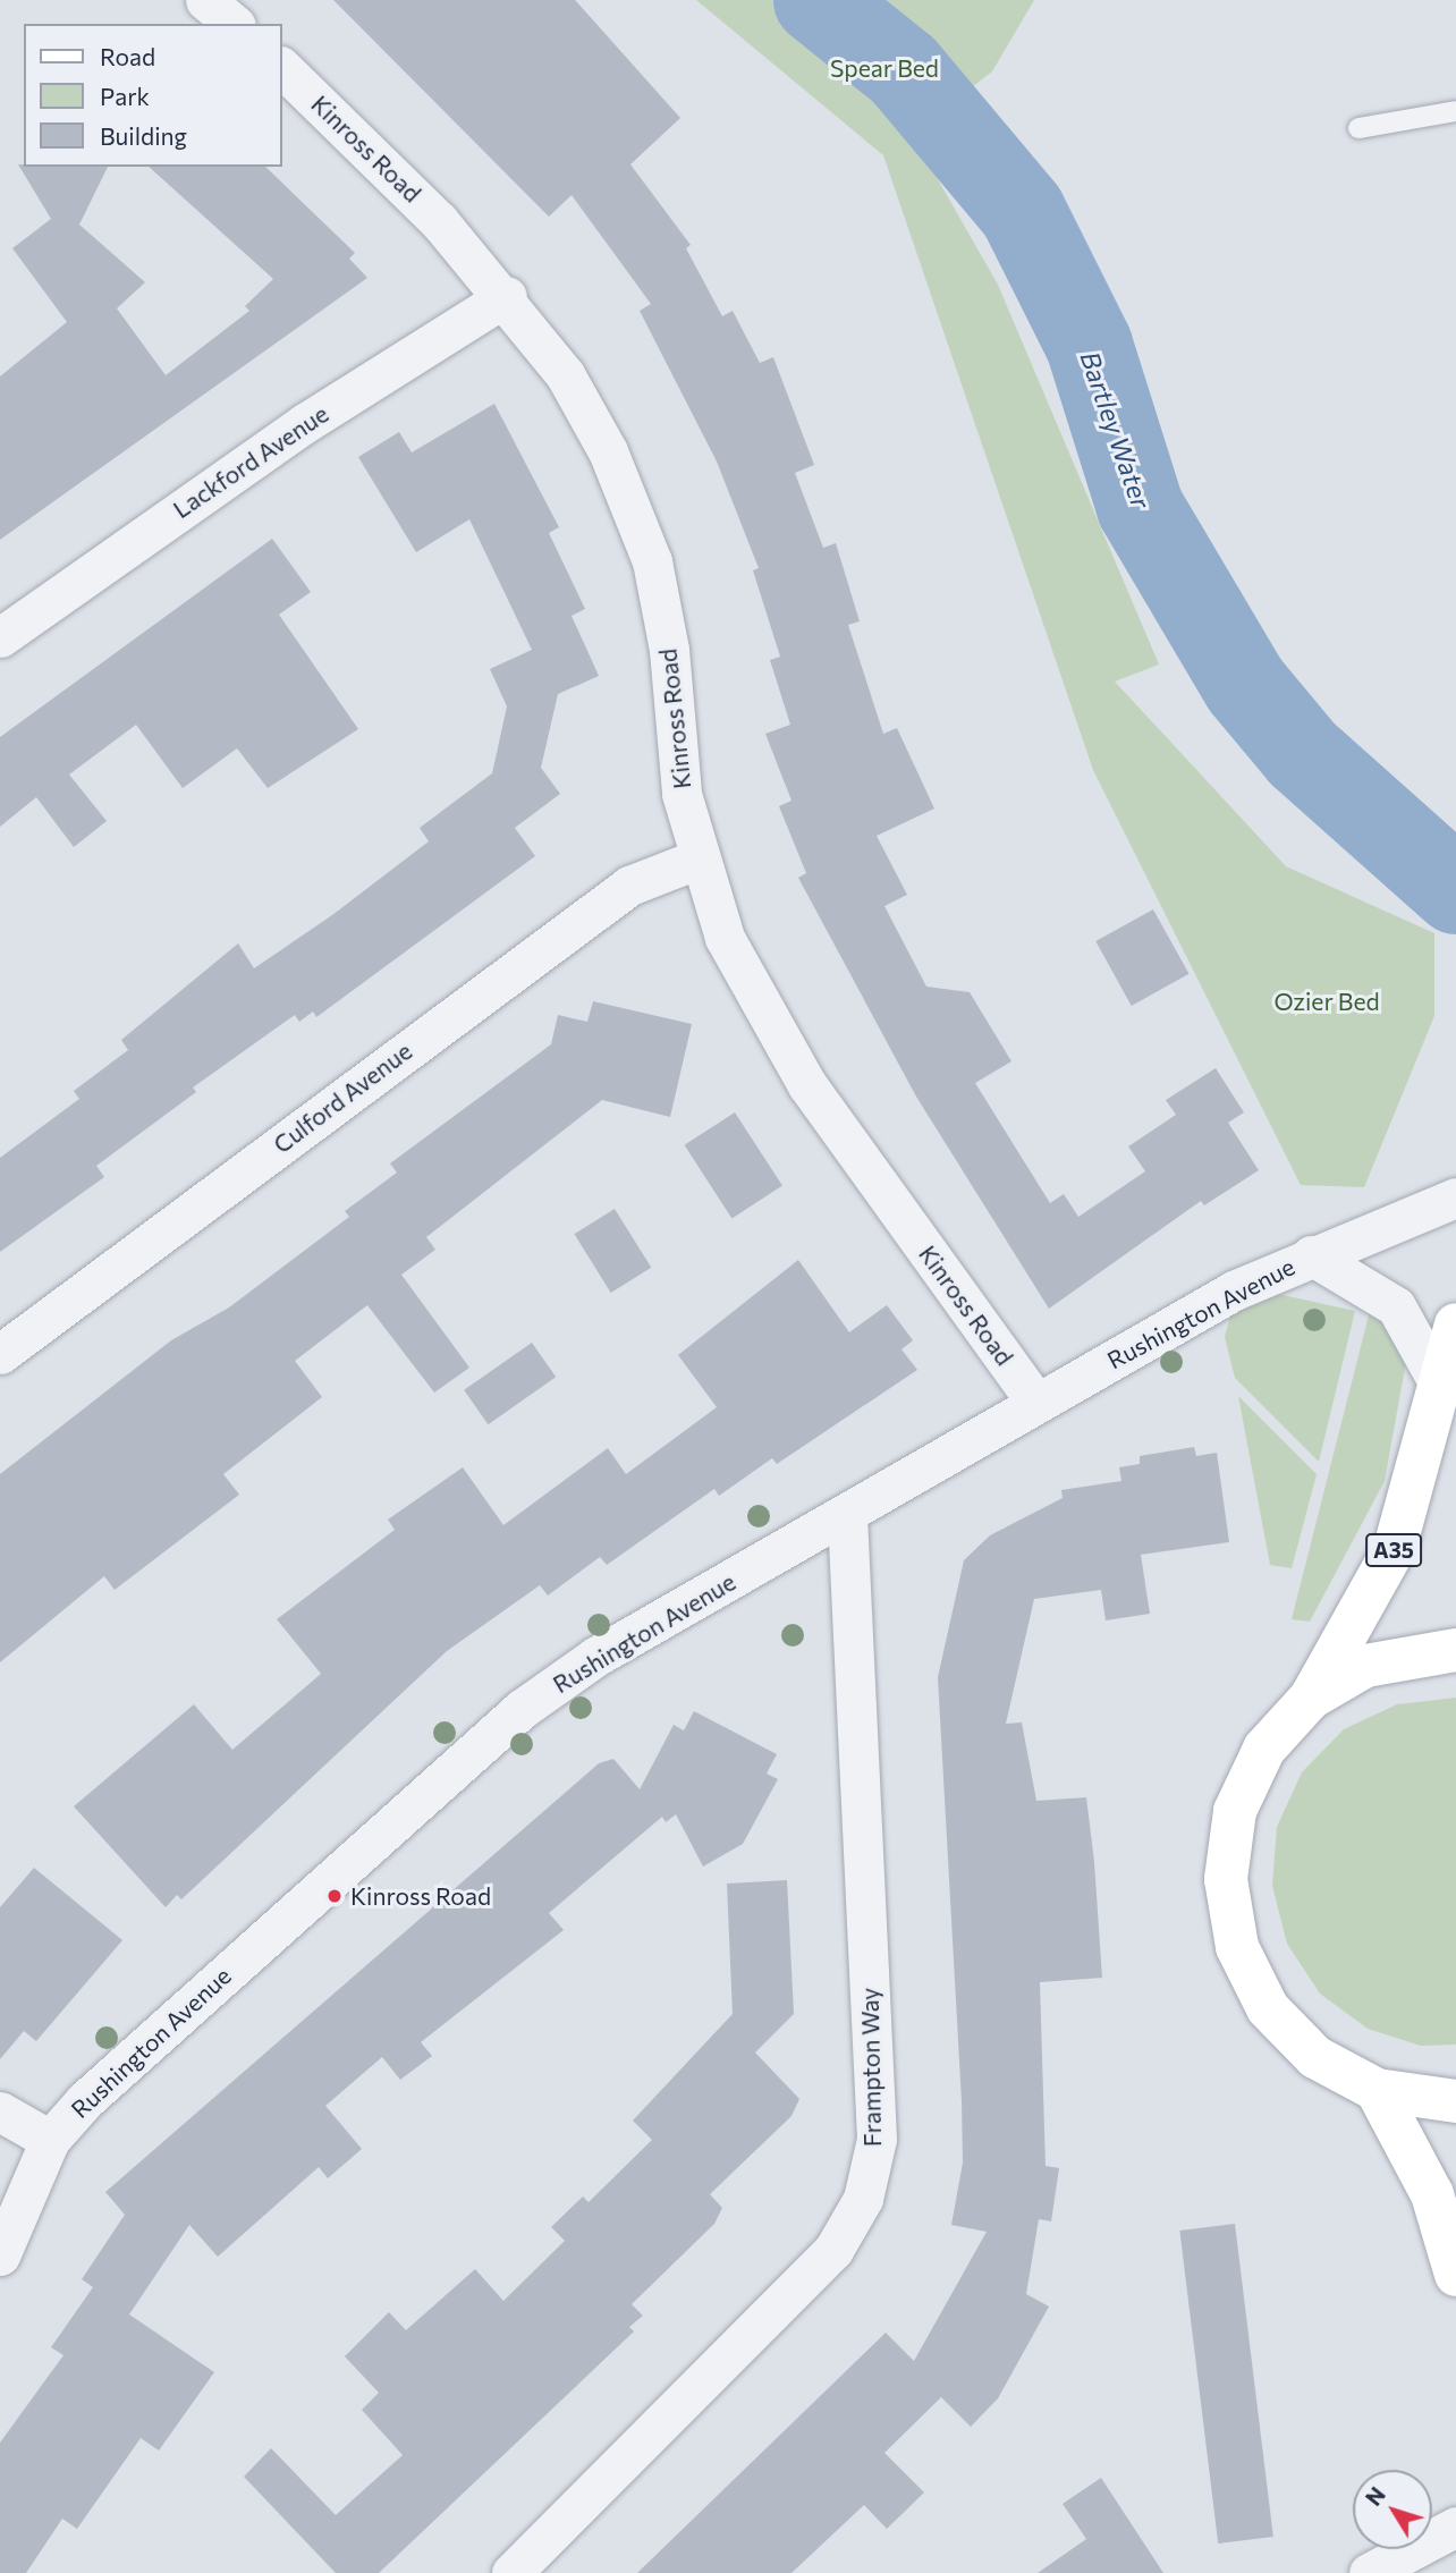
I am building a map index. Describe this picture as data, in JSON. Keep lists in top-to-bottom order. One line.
{"streets":{"main road":["A35"],"street":["Kinross Road","Lackford Avenue","Culford Avenue","Rushington Avenue","Frampton Way"]},"crossings":[["Kinross Road","Lackford Avenue"],["Kinross Road","Culford Avenue"],["Kinross Road","Rushington Avenue"],["Rushington Avenue","A35"],["Rushington Avenue","Frampton Way"]],"water":["Bartley Water"],"parks":["Spear Bed","Ozier Bed"],"places":["Kinross Road"],"legend":["Road","Park","Building"],"north":"top left"}
